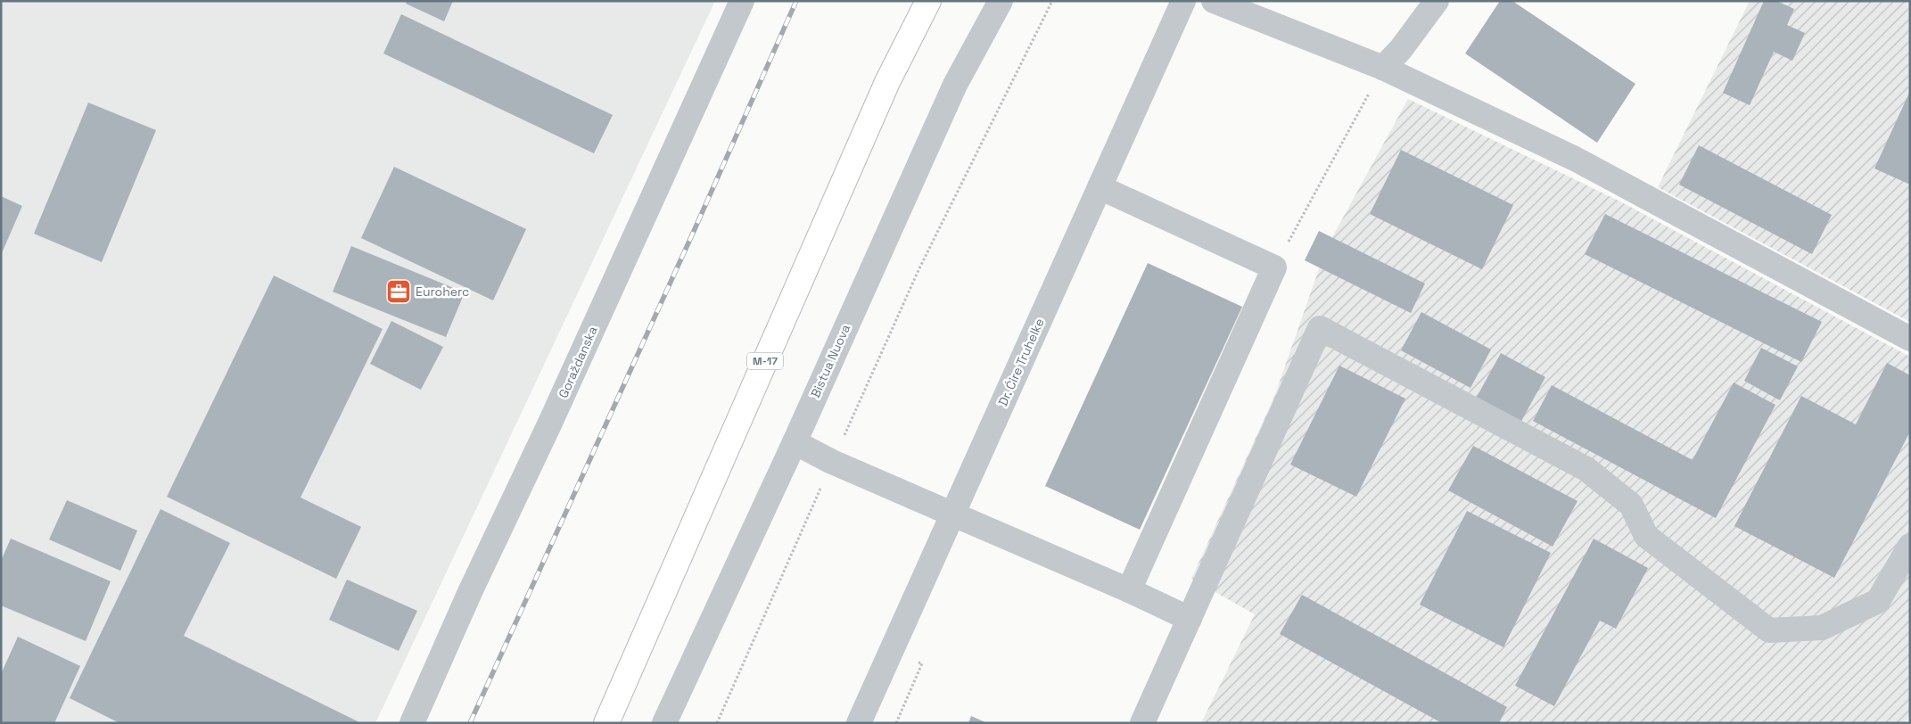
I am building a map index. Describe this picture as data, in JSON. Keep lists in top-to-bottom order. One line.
{"streets":{"highway":["M-17"],"street":["Bistua Nuova","Goraždanska","Dr. Ćire Truhelke"]},"places":{"office":["Euroherc"]}}
